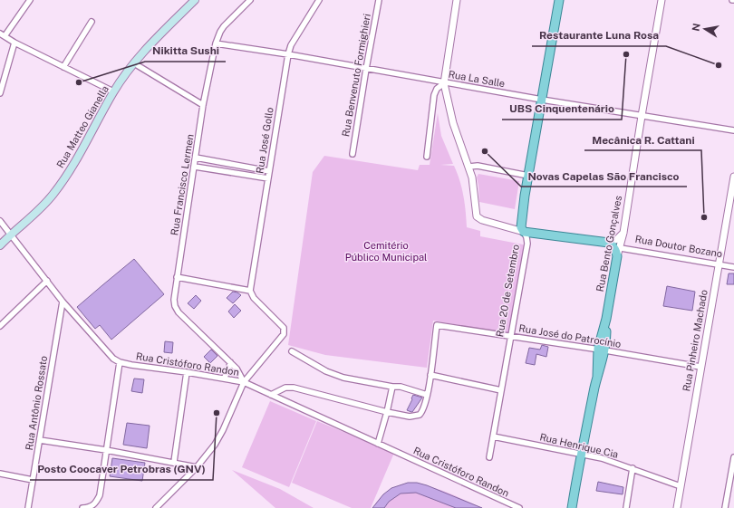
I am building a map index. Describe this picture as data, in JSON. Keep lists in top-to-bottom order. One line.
{"streets":{"main road":["Rua Matteo Gianella","Rua Bento Gonçalves","Rua 20 de Setembro"],"street":["Rua Benvenuto Formighieri","Rua La Salle","Rua José Gollo","Rua Francisco Lermen","Rua Doutor Bozano","Rua José do Patrocínio","Rua Pinheiro Machado","Rua Cristóforo Randon","Rua Antônio Rossato","Rua Henrique Cia"]},"crossings":[["Rua Benvenuto Formighieri","Rua La Salle"],["Rua La Salle","Rua José Gollo"],["Rua La Salle","Rua Francisco Lermen"],["Rua La Salle","Rua Bento Gonçalves"],["Rua La Salle","Rua 20 de Setembro"],["Rua Francisco Lermen","Rua Cristóforo Randon"],["Rua Bento Gonçalves","Rua Doutor Bozano"],["Rua Bento Gonçalves","Rua José do Patrocínio"],["Rua Bento Gonçalves","Rua Henrique Cia"],["Rua Doutor Bozano","Rua Pinheiro Machado"],["Rua 20 de Setembro","Rua José do Patrocínio"],["Rua 20 de Setembro","Rua Henrique Cia"],["Rua José do Patrocínio","Rua Pinheiro Machado"],["Rua Pinheiro Machado","Rua Henrique Cia"]],"parks":["Cemitério Público Municipal"],"places":["UBS Cinquentenário","Restaurante Luna Rosa","Nikitta Sushi","Novas Capelas São Francisco","Mecânica R. Cattani","Posto Coocaver Petrobras (GNV)"],"north":"left"}
